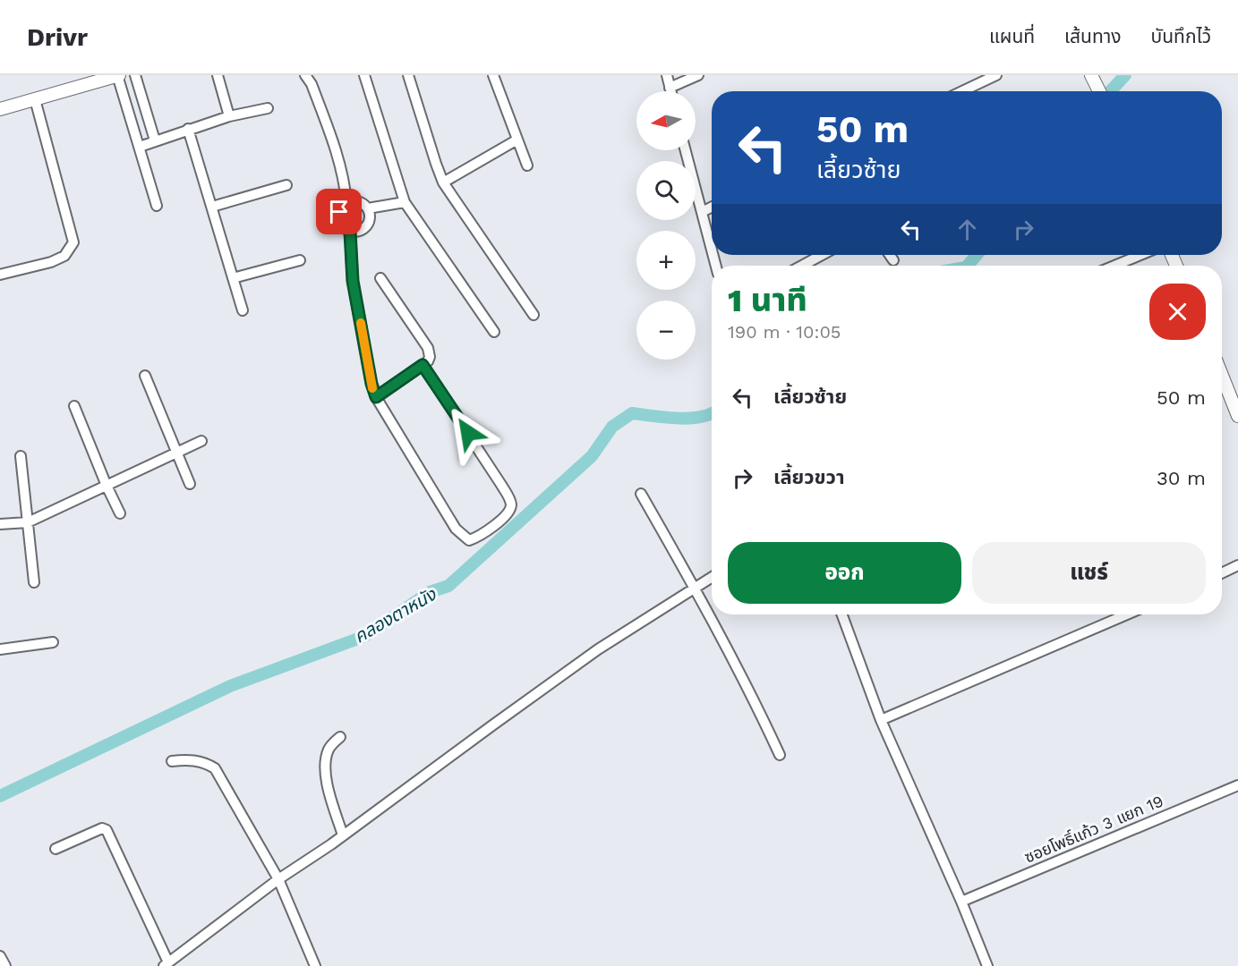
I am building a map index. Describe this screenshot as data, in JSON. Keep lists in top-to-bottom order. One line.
{"streets":{"street":["ซอยโพธิ์แก้ว 3 แยก 19"]},"water":["คลองตาหนัง"],"north":"left","page":{"header":"Drivr","nav":["แผนที่","เส้นทาง","บันทึกไว้"],"map_buttons":["+","−"],"turn":["50 m","เลี้ยวซ้าย"],"heading":["1 นาที","190 m · 10:05"],"list":[{"name":"เลี้ยวซ้าย","value":"50 m"},{"name":"เลี้ยวขวา","value":"30 m"}],"buttons":["ออก","แชร์"]}}
